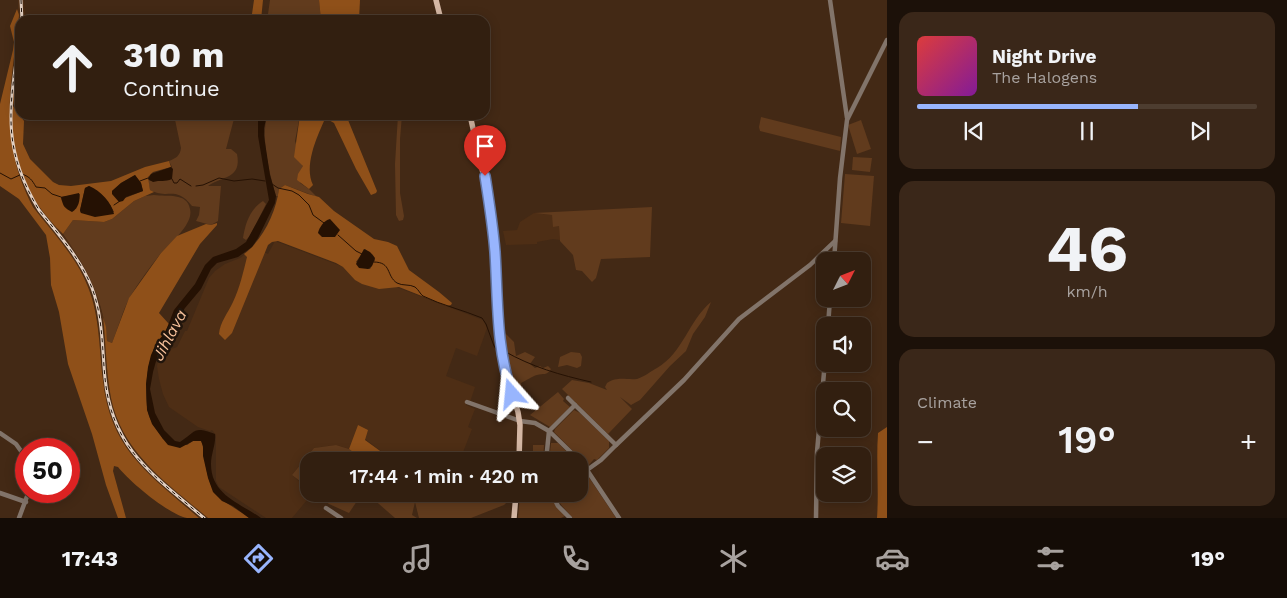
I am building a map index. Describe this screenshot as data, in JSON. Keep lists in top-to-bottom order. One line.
{"water":["Jihlava"],"north":"top right","page":{"turn":["310 m","Continue"],"song":["Night Drive","The Halogens"],"tile":[["46","km/h"],"Climate"],"heat":["−","19°","+"],"limit":"50","trip":"17:44 · 1 min · 420 m","tabs":["17:43","19°"]}}
